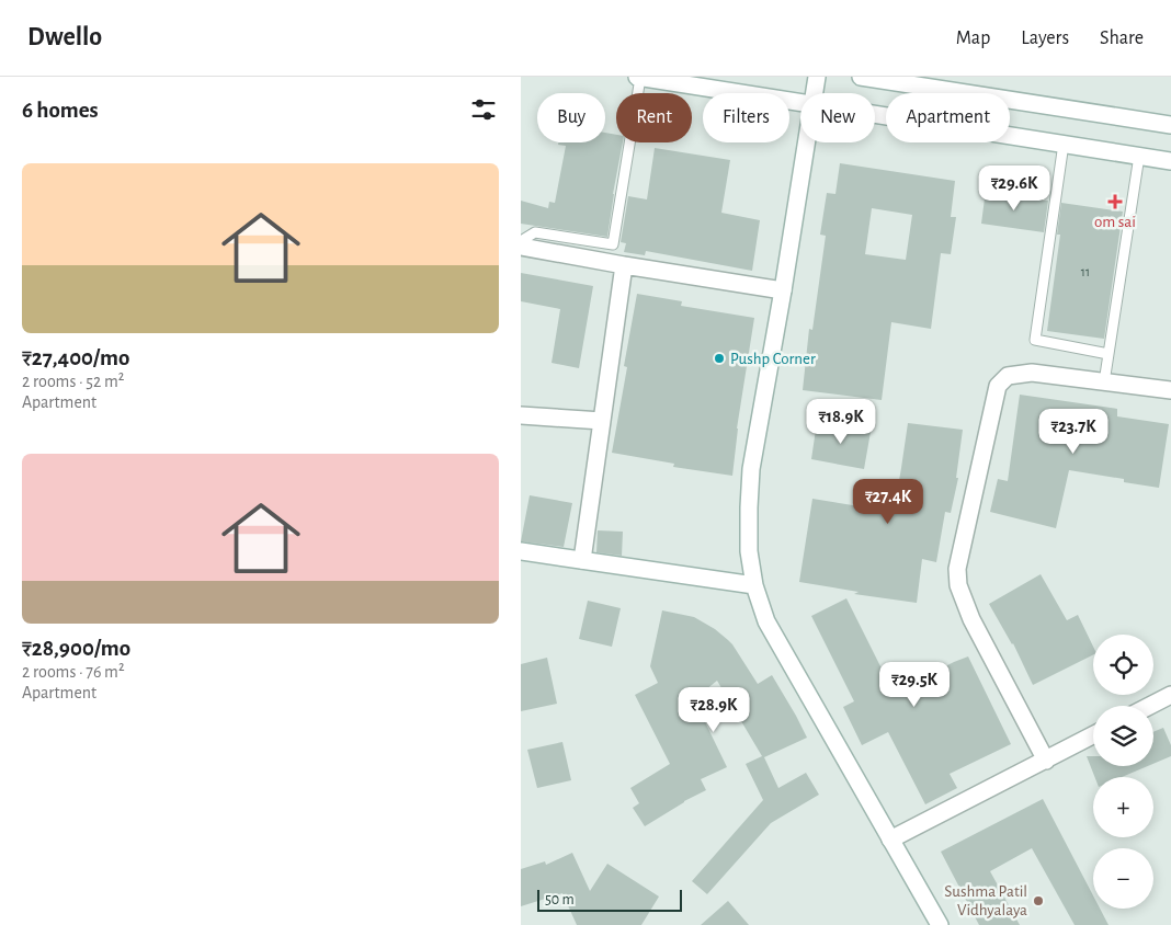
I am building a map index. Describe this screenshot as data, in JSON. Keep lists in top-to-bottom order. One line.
{"places":{"health":["om sai"],"other":["Pushp Corner","Sushma Patil Vidhyalaya"]},"house_numbers":["11"],"scale_bar":"50 m","page":{"header":"Dwello","nav":["Map","Layers","Share"],"heading":"6 homes","chip":["Buy","Rent","Filters","New","Apartment"],"list":[{"name":"₹27,400/mo","note":"2 rooms · 52 m² · Apartment"},{"name":"₹28,900/mo","note":"2 rooms · 76 m² · Apartment"}],"price":["₹29.6K","₹18.9K","₹23.7K","₹27.4K","₹29.5K","₹28.9K"],"map_buttons":["+","−"],"scale":"50 m"}}
